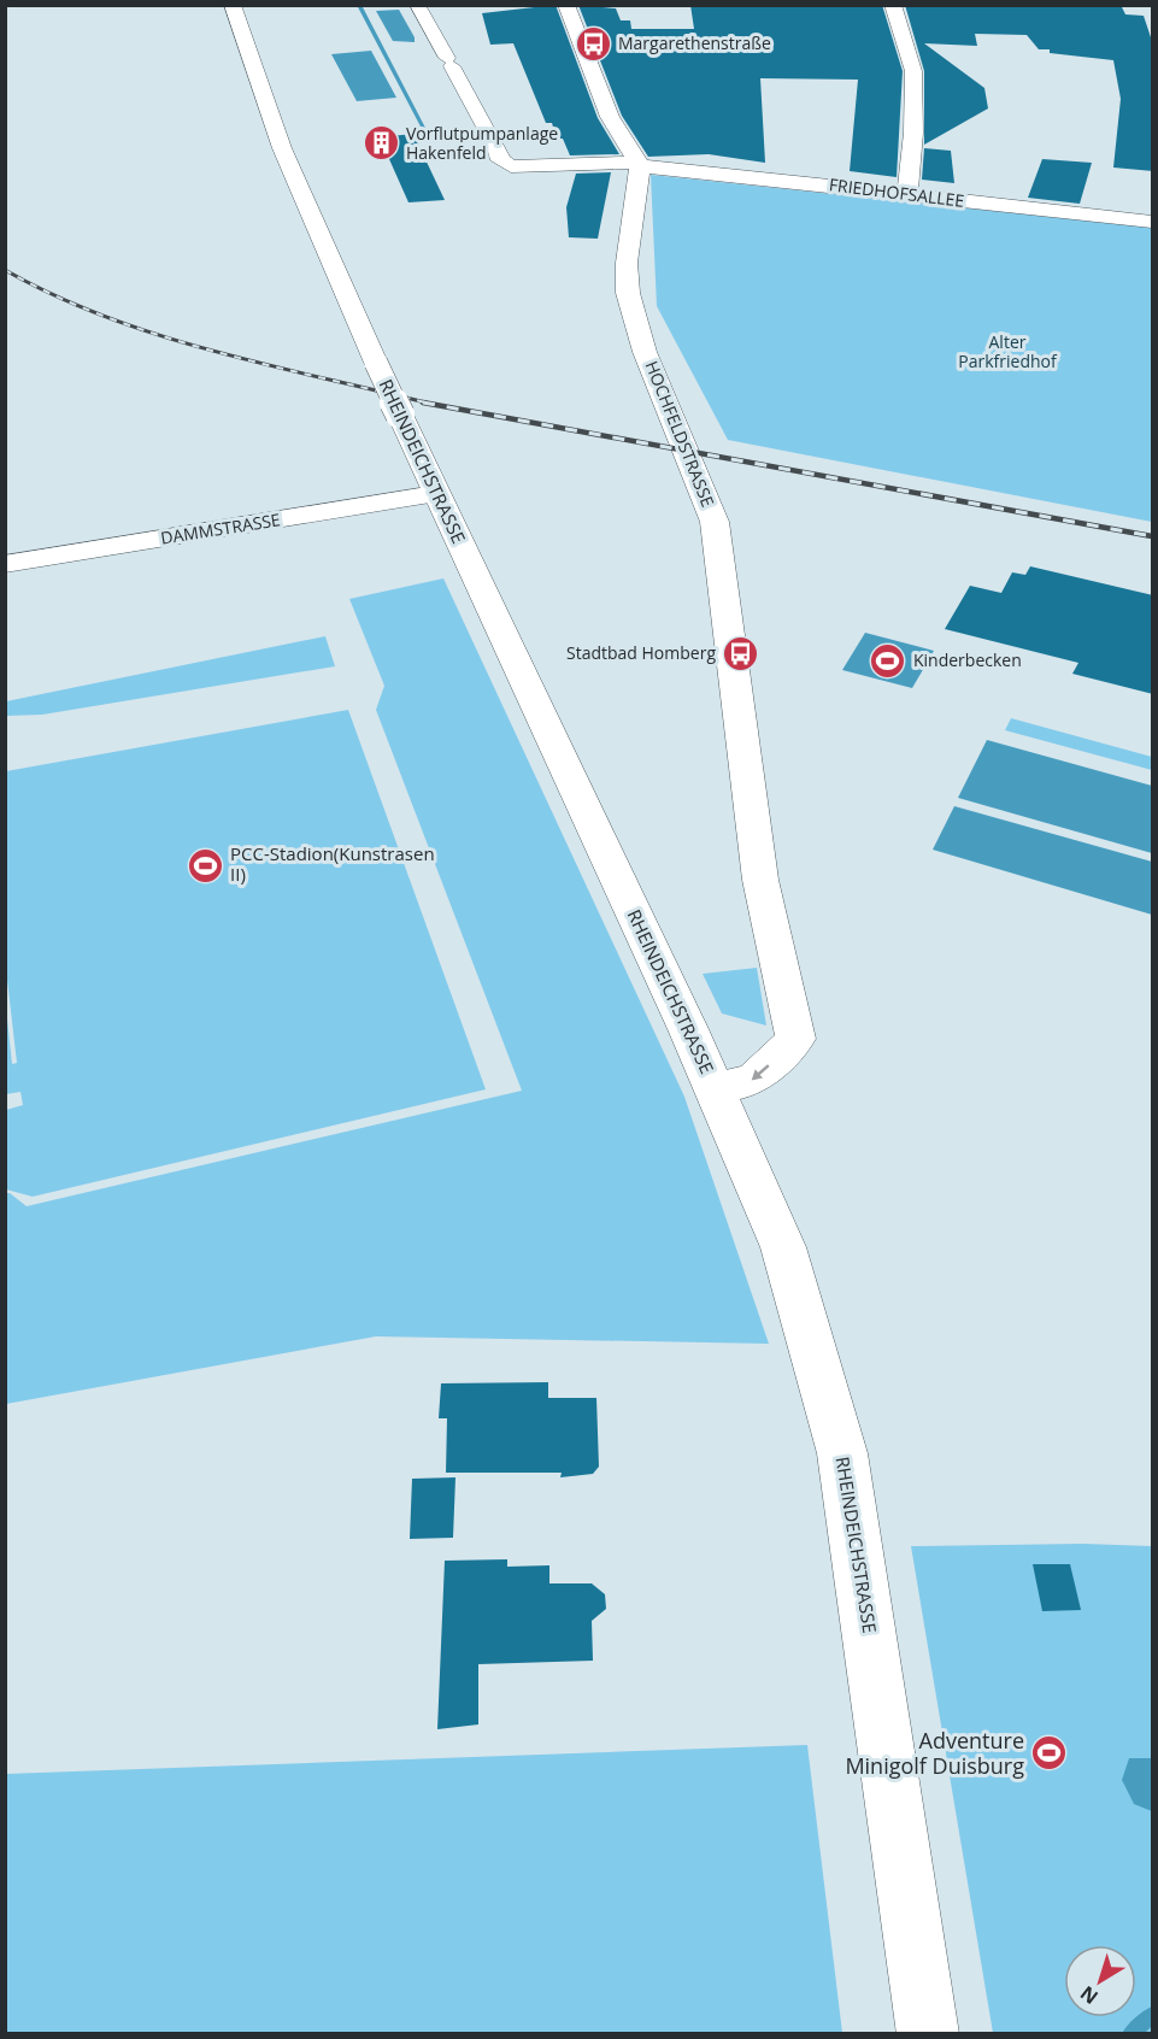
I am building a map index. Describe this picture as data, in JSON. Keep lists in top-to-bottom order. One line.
{"streets":{"street":["FRIEDHOFSALLEE","HOCHFELDSTRASSE","RHEINDEICHSTRASSE","DAMMSTRASSE"]},"crossings":[["FRIEDHOFSALLEE","HOCHFELDSTRASSE"],["HOCHFELDSTRASSE","RHEINDEICHSTRASSE"],["RHEINDEICHSTRASSE","DAMMSTRASSE"]],"one_way":["HOCHFELDSTRASSE"],"parks":["Alter Parkfriedhof"],"places":{"bus stop":["Margarethenstraße","Stadtbad Homberg"],"building":["Vorflutpumpanlage Hakenfeld"],"sports":["Kinderbecken","PCC-Stadion(Kunstrasen II)","Adventure Minigolf Duisburg"]},"north":"bottom left"}
